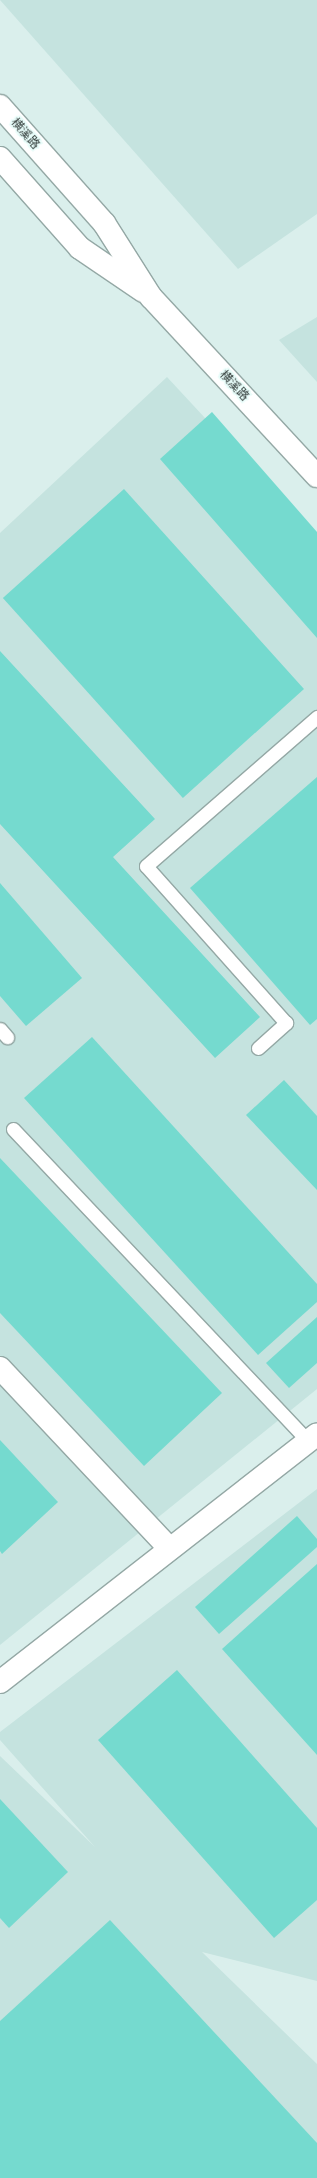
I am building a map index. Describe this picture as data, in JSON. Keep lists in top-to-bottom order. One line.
{"streets":{"street":["横溪路"]}}
